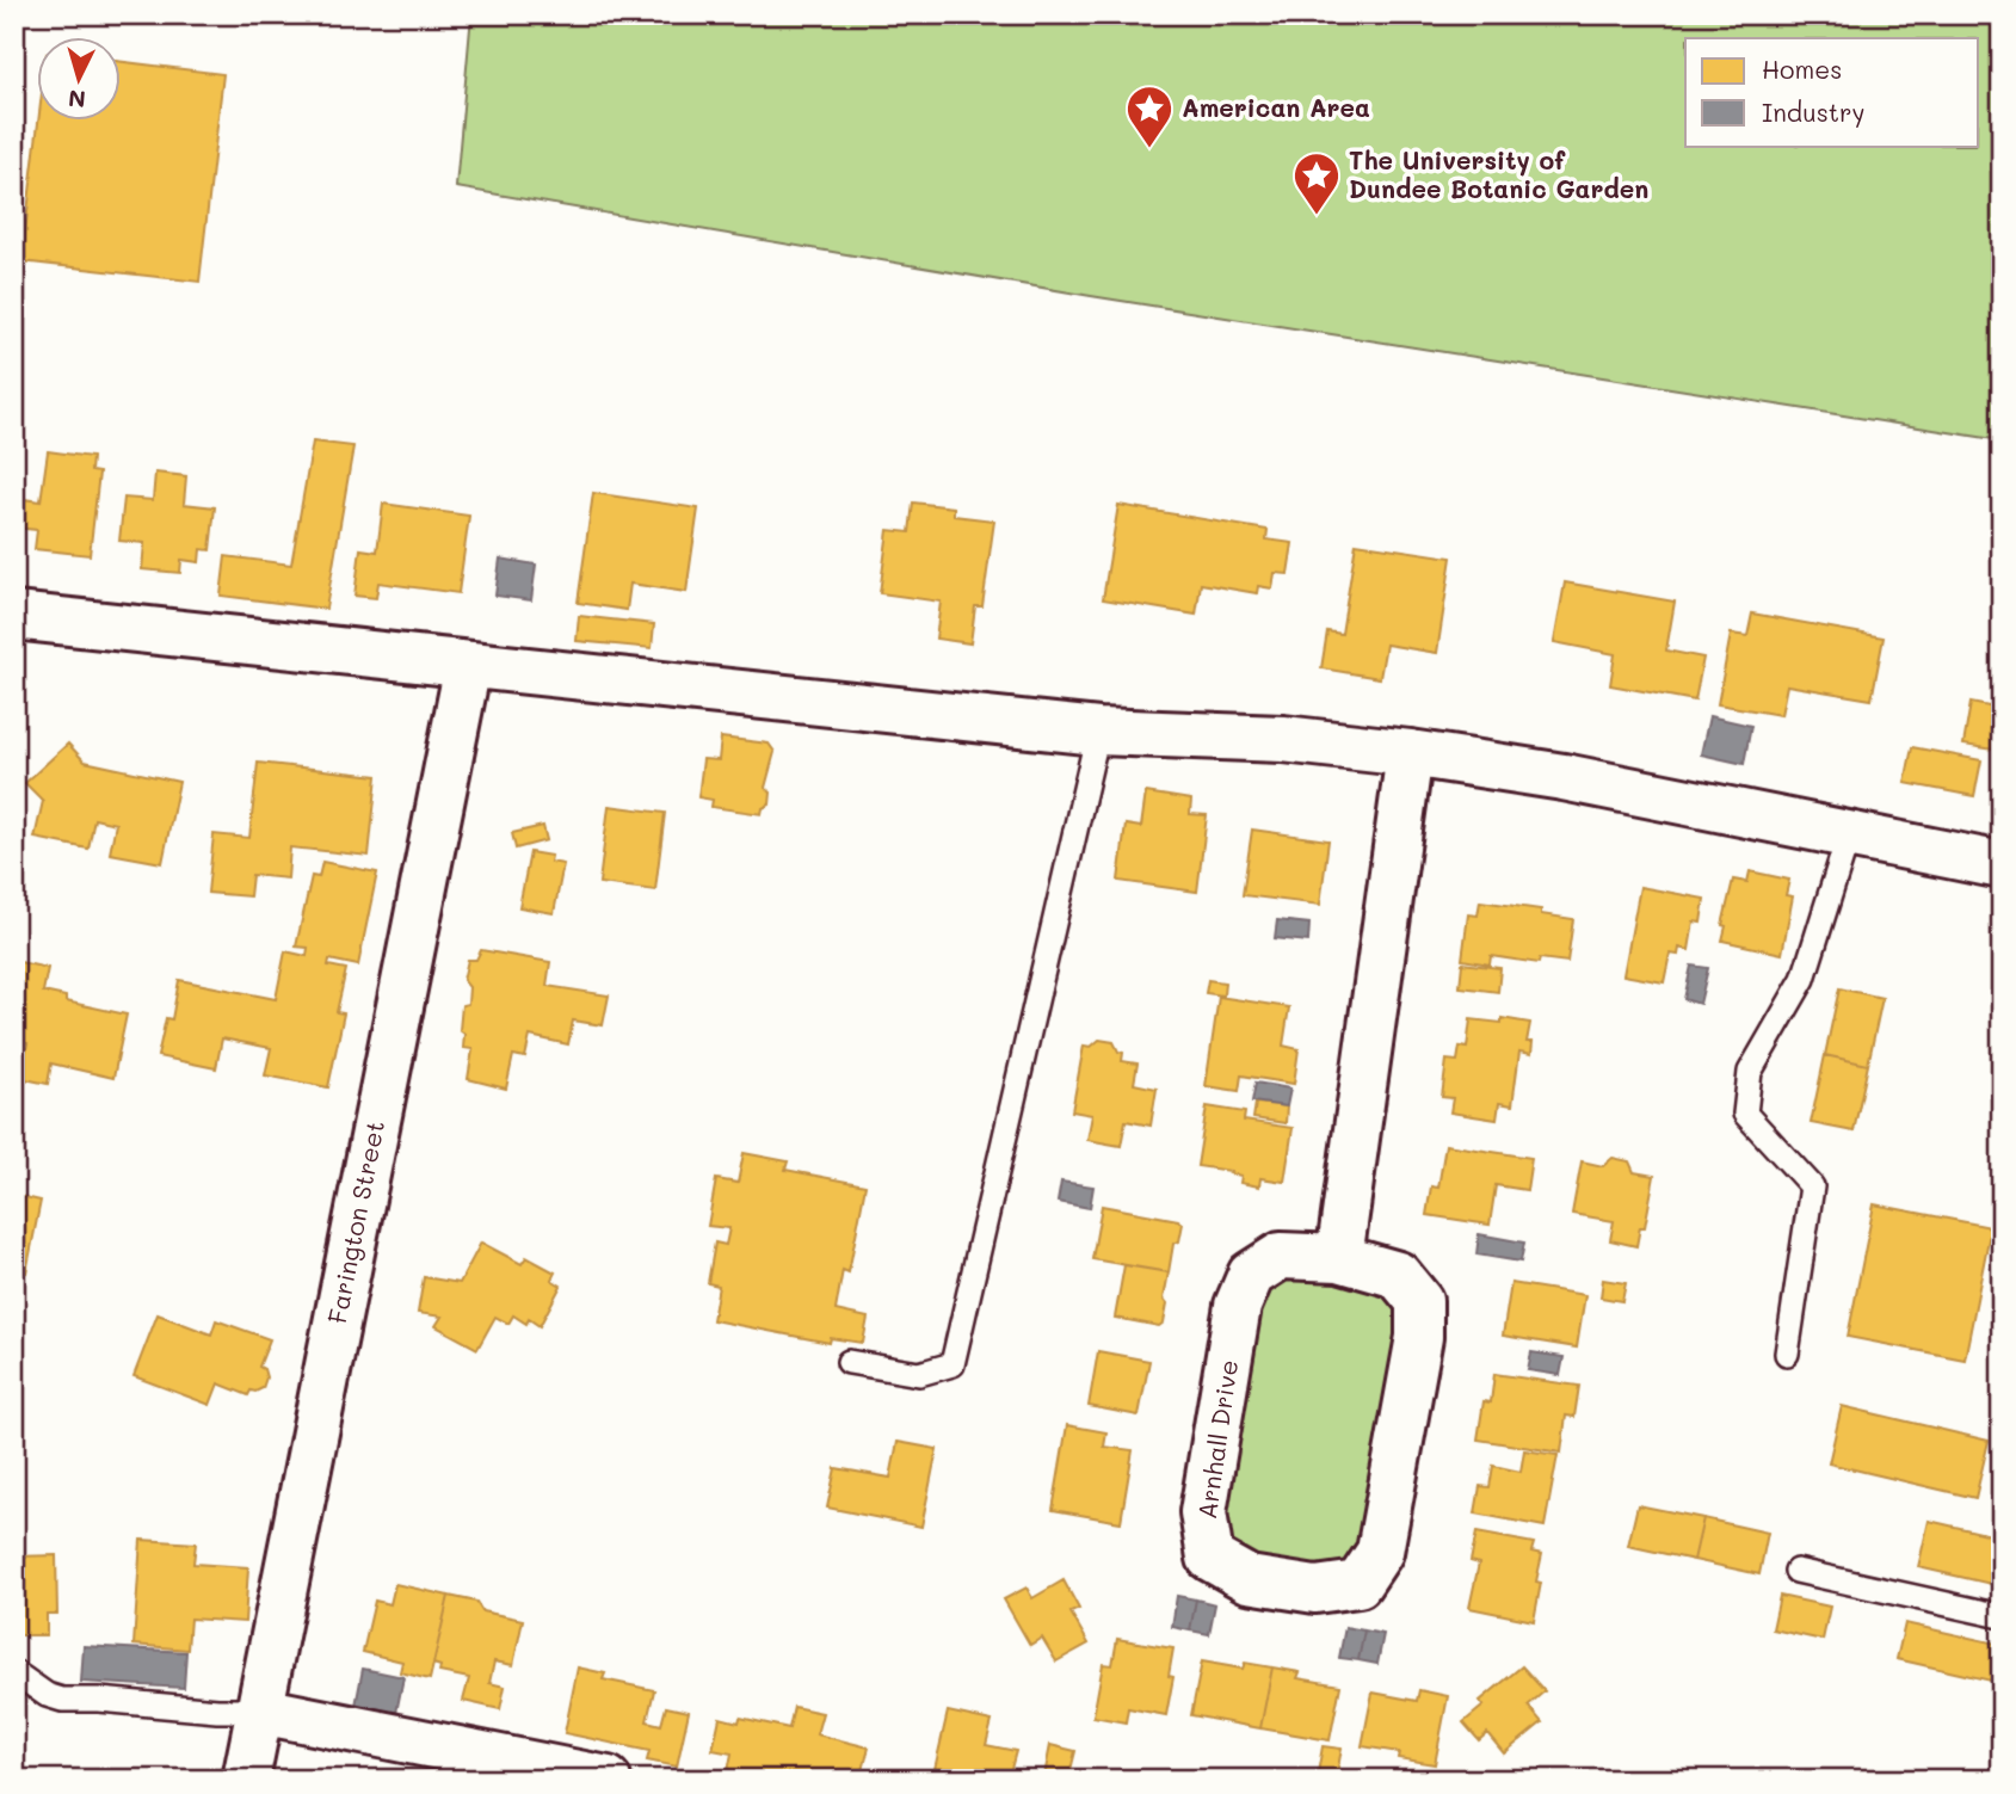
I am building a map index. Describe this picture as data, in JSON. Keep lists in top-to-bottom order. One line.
{"streets":{"street":["Farington Street","Arnhall Drive"]},"places":{"place":["American Area","The University of Dundee Botanic Garden"]},"legend":["Homes","Industry"],"north":"bottom"}
